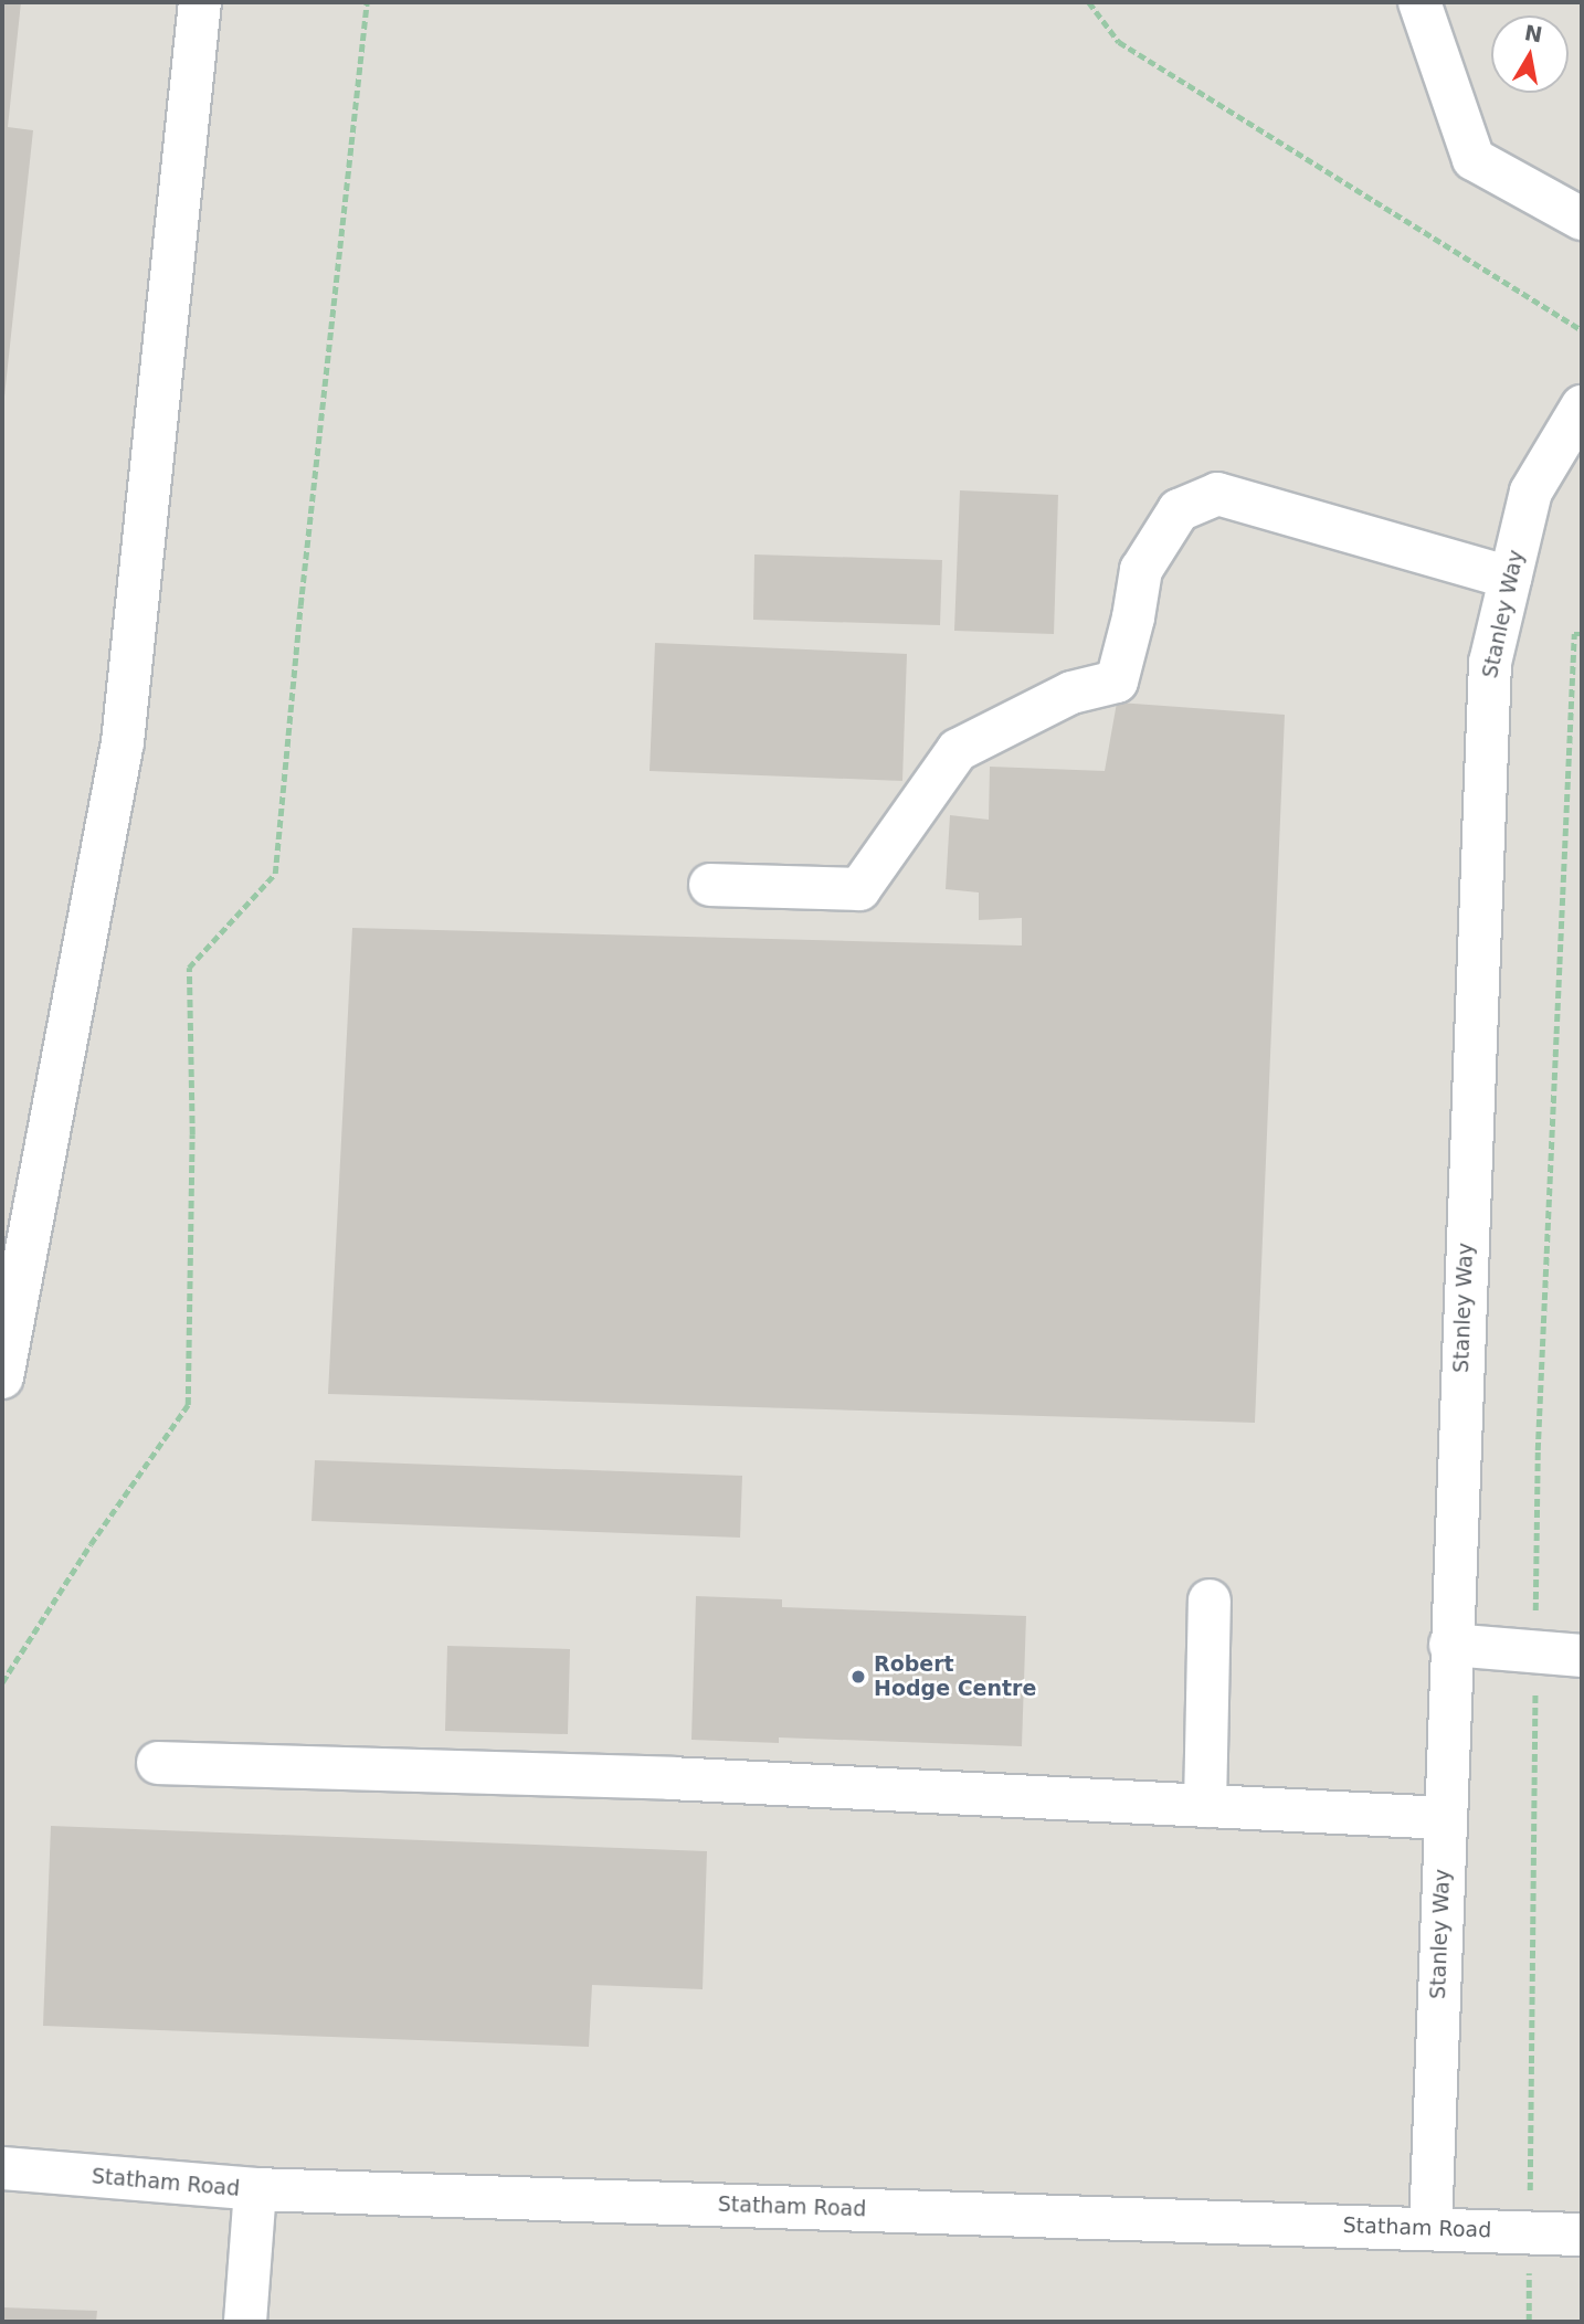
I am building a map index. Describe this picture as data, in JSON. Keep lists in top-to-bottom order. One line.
{"streets":{"street":["Stanley Way","Statham Road"]},"crossings":[["Stanley Way","Statham Road"]],"places":["Robert Hodge Centre"],"north":"top"}
